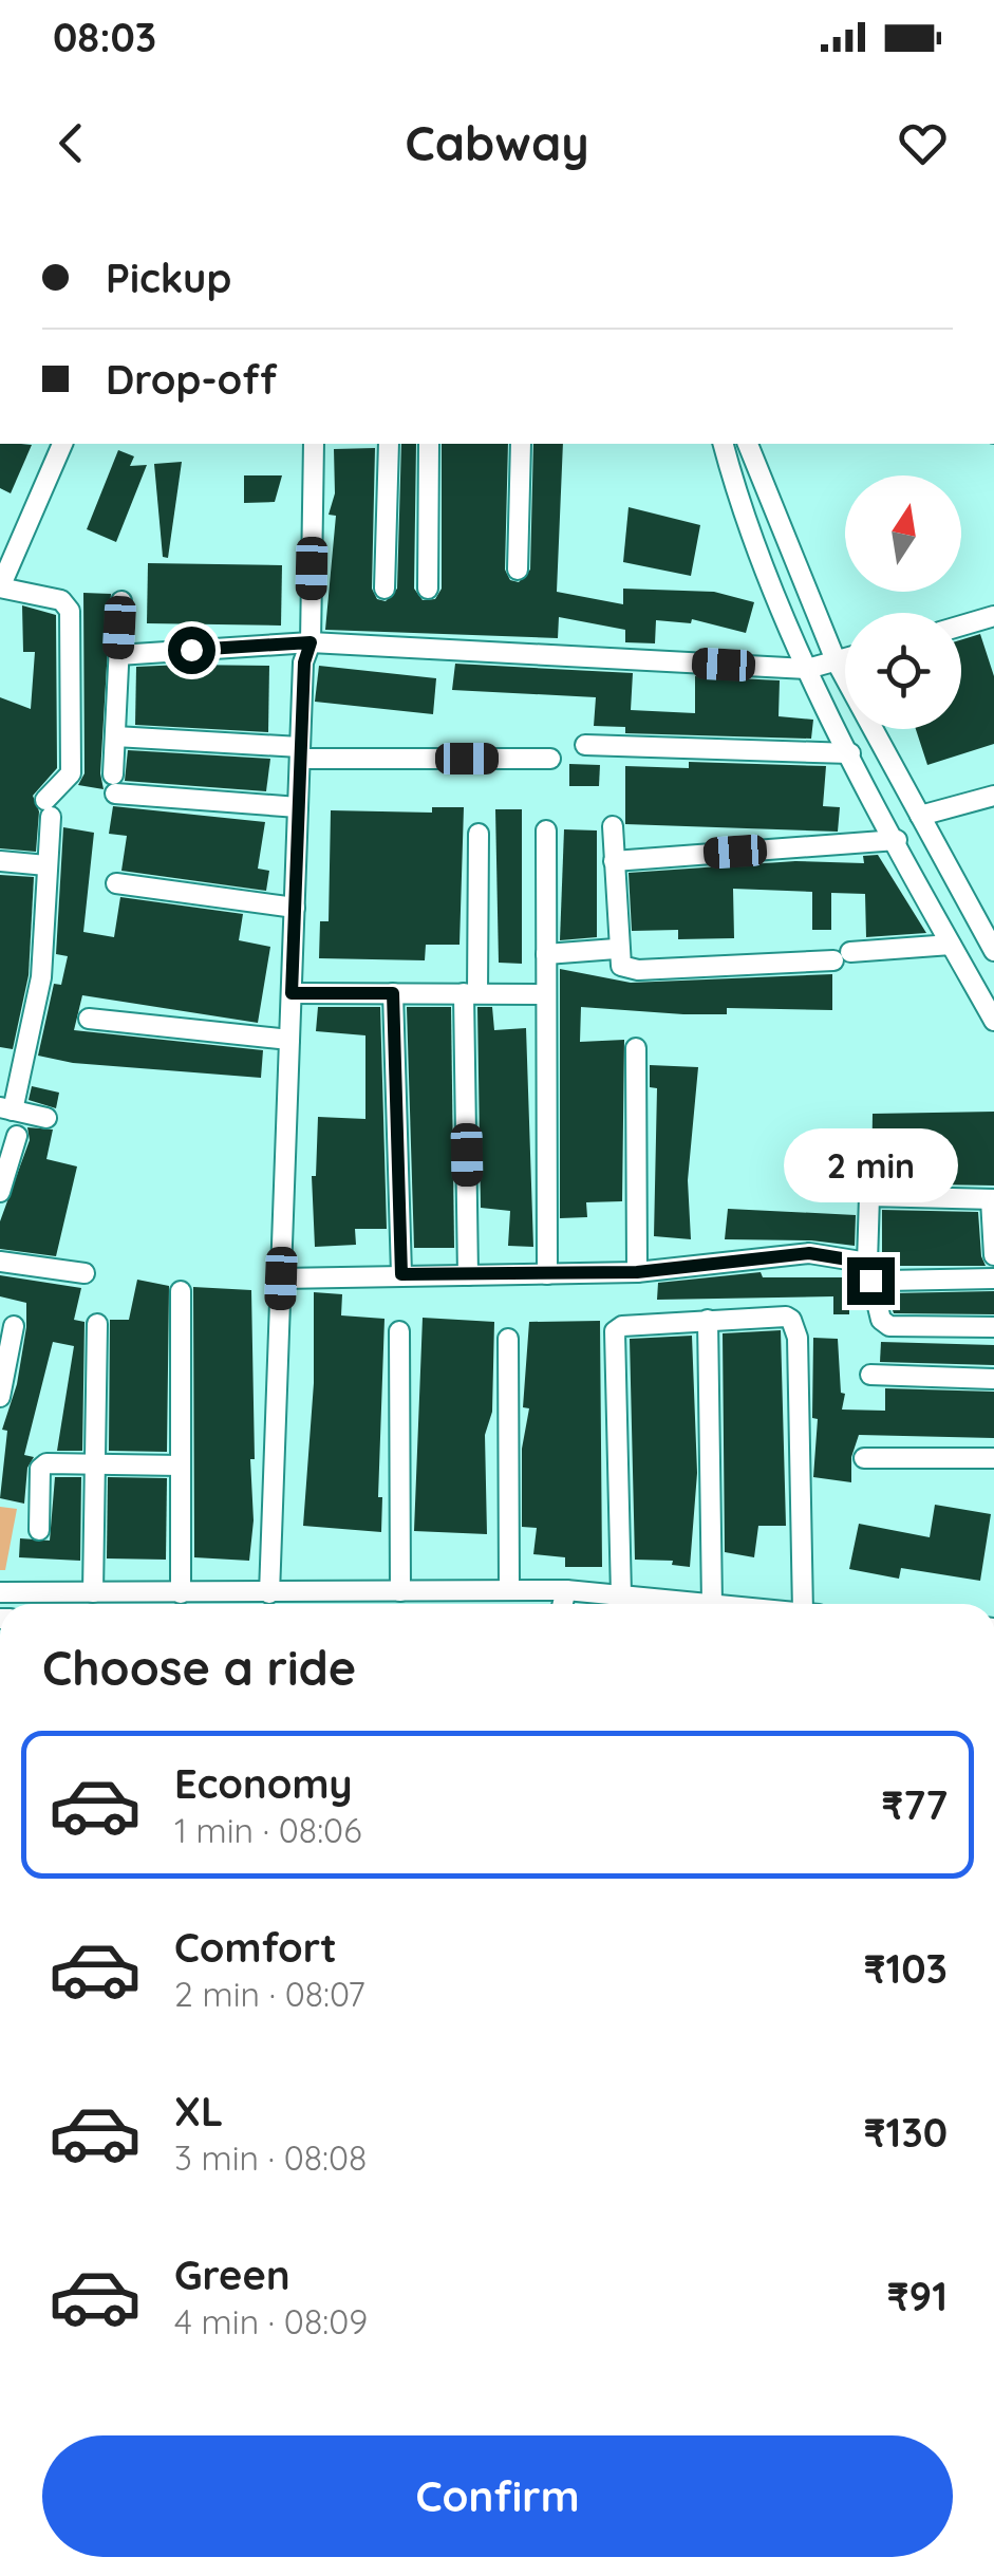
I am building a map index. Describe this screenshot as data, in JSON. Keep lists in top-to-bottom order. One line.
{"north":"top","page":{"status":"08:03","header":"Cabway","banner":["Pickup","Drop-off"],"bubble":"2 min","heading":"Choose a ride","list":[{"name":"Economy","note":"1 min · 08:06","value":"₹77"},{"name":"Comfort","note":"2 min · 08:07","value":"₹103"},{"name":"XL","note":"3 min · 08:08","value":"₹130"},{"name":"Green","note":"4 min · 08:09","value":"₹91"}],"buttons":"Confirm"}}
